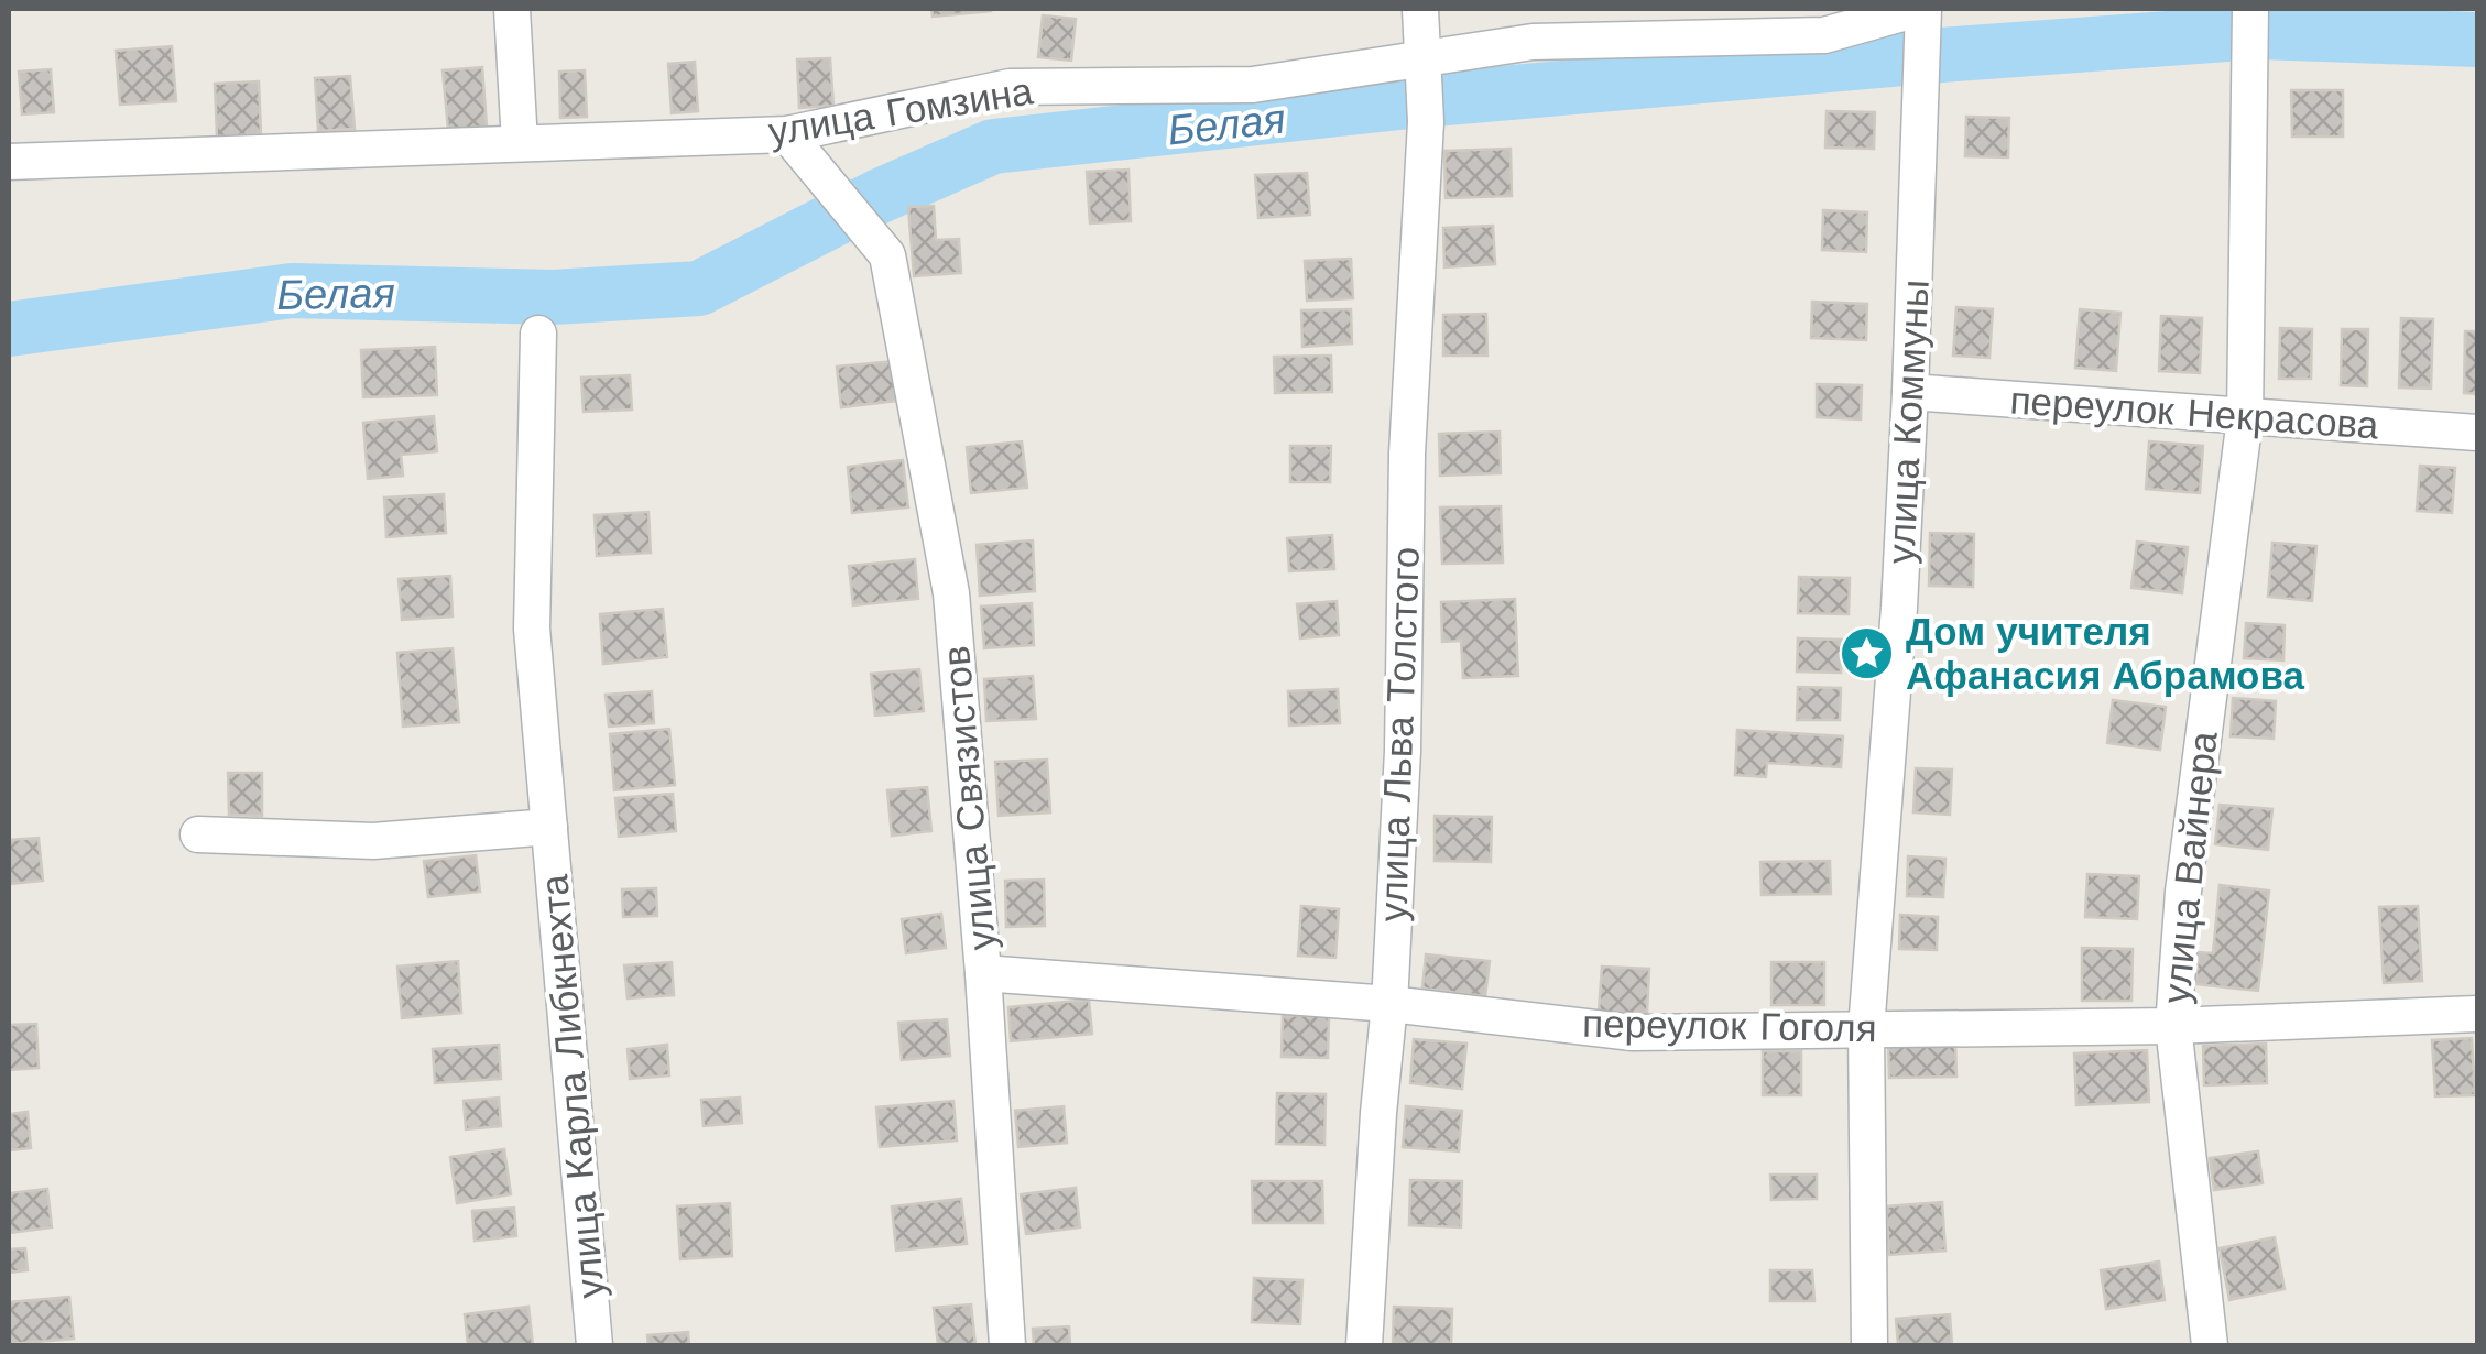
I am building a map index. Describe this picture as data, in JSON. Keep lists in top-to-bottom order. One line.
{"streets":{"street":["улица Гомзина","переулок Некрасова","улица Коммуны","улица Льва Толстого","улица Связистов","улица Вайнера","переулок Гоголя","улица Карла Либкнехта"]},"crossings":[["улица Гомзина","улица Коммуны"],["улица Гомзина","улица Льва Толстого"],["улица Гомзина","улица Связистов"],["переулок Некрасова","улица Коммуны"],["переулок Некрасова","улица Вайнера"],["улица Коммуны","переулок Гоголя"],["улица Льва Толстого","переулок Гоголя"],["улица Связистов","переулок Гоголя"],["улица Вайнера","переулок Гоголя"]],"water":["Белая"],"places":{"place":["Дом учителя Афанасия Абрамова"]}}
